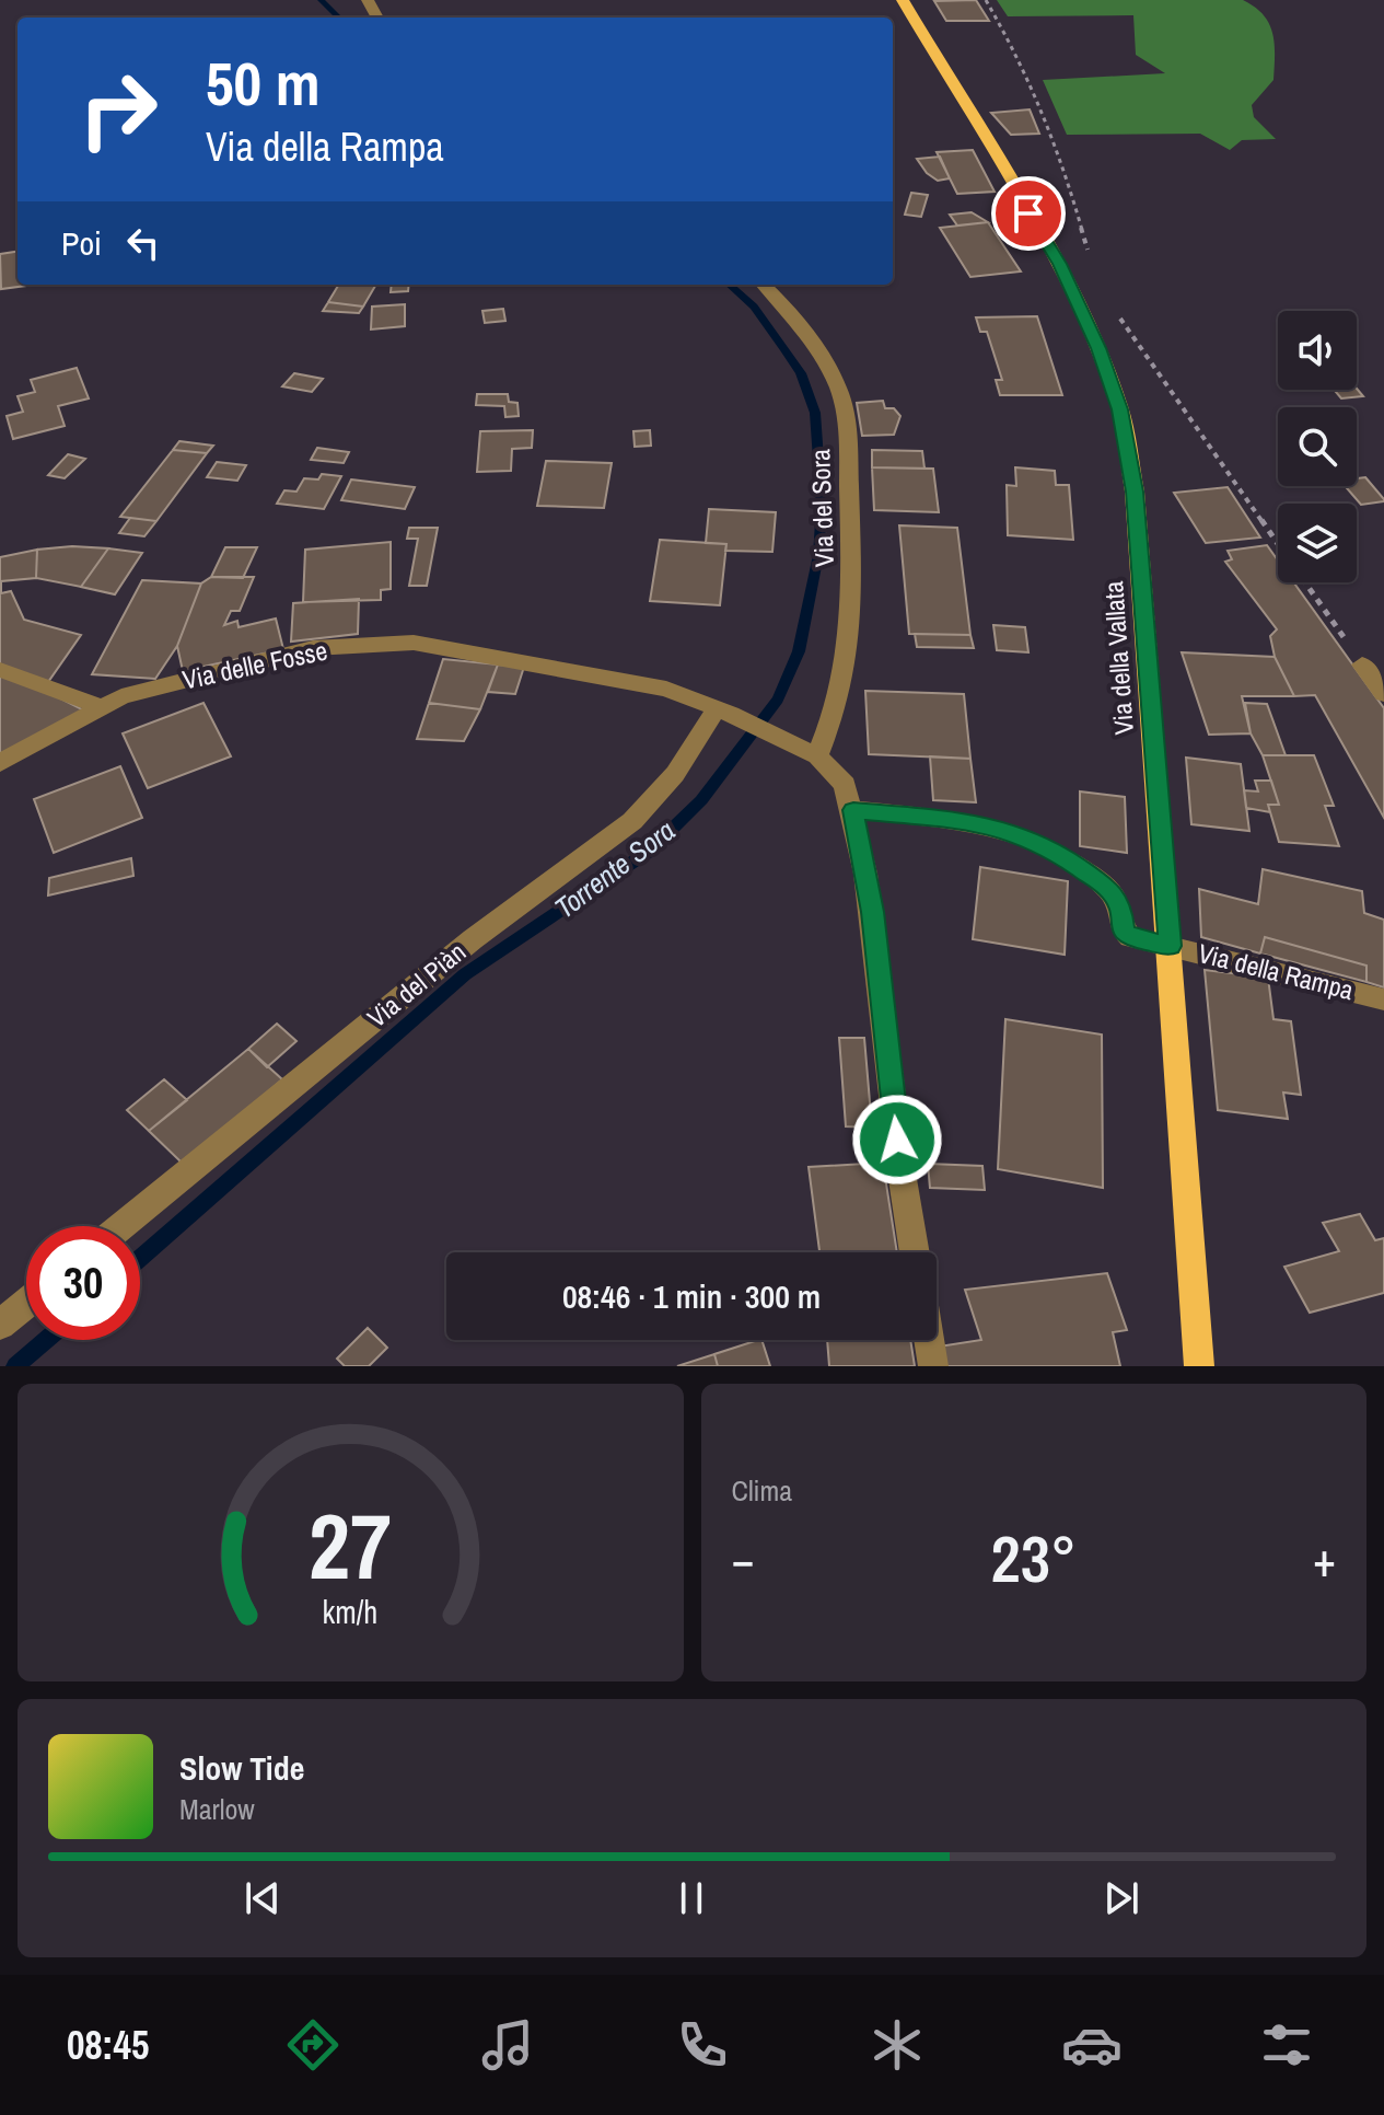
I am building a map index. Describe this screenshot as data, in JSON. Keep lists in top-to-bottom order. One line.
{"streets":{"main road":["Via della Vallata"],"street":["Via del Sora","Via delle Fosse","Via della Rampa","Via del Piàn"]},"crossings":[["Via del Sora","Via delle Fosse"],["Via della Vallata","Via della Rampa"],["Via delle Fosse","Via del Piàn"]],"water":["Torrente Sora"],"page":{"turn":["50 m","Via della Rampa"],"then":"Poi","limit":"30","trip":"08:46 · 1 min · 300 m","tile":"Clima","heat":["−","23°","+"],"song":["Slow Tide","Marlow"],"tabs":"08:45","gauge":["27","km/h"]}}
